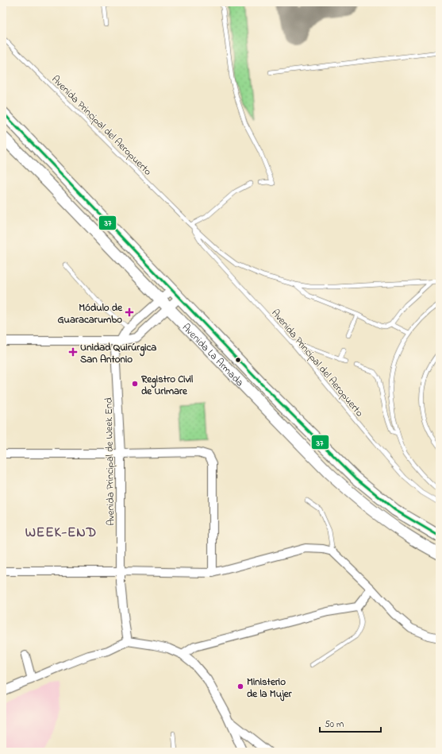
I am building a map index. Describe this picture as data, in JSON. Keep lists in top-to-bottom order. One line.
{"streets":{"main road":["Avenida La Armada"],"street":["Avenida Principal de Week End"],"lane":["Avenida Principal del Aeropuerto"]},"crossings":[["Avenida La Armada","Avenida Principal de Week End"]],"districts":["WEEK-END"],"places":{"health":["Módulo de Guaracarumbo","Unidad Quirúrgica San Antonio"],"other":["Registro Civil de Urimare","Ministerio de la Mujer"]},"lines":["transit line 37"],"scale_bar":"50 m"}
